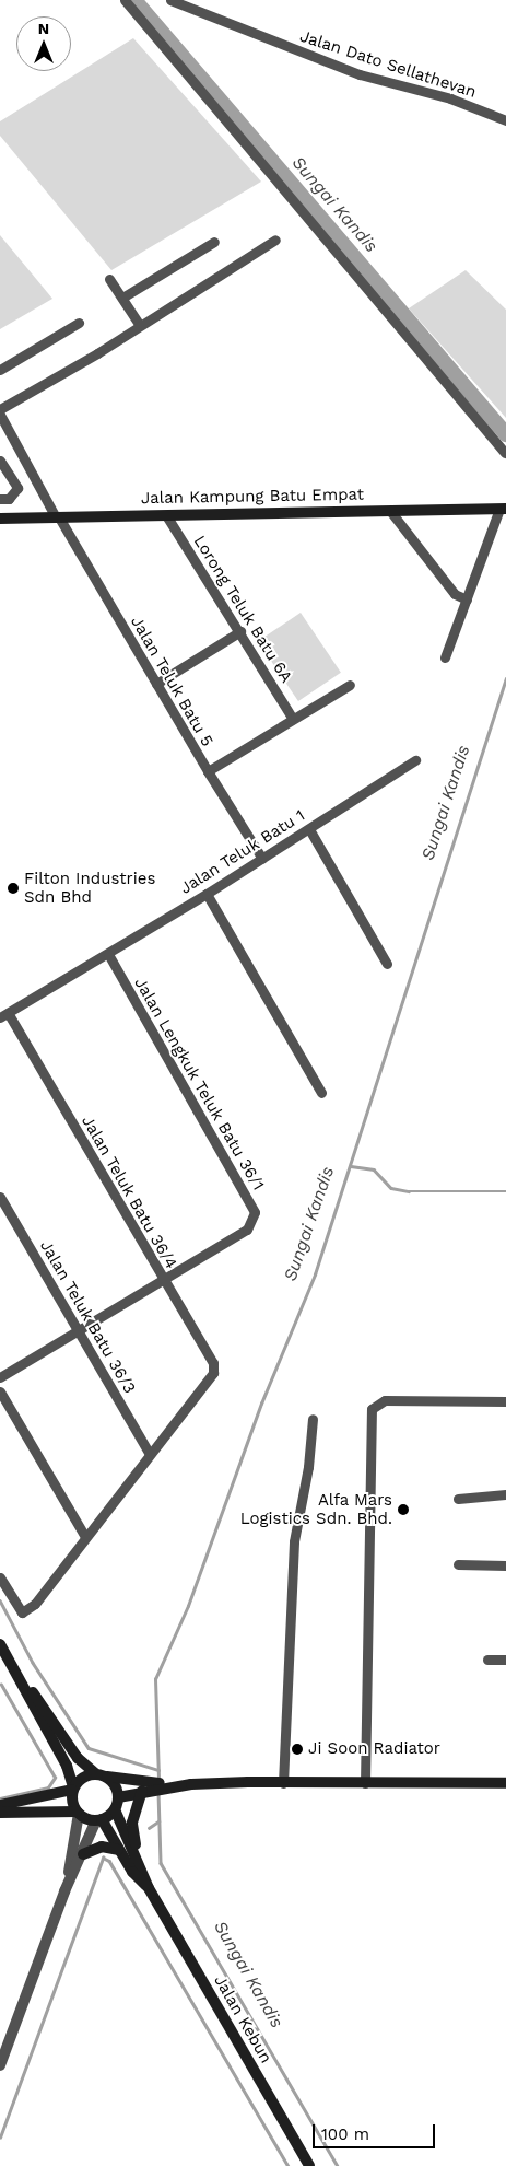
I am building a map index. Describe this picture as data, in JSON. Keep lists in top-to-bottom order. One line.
{"streets":{"main road":["Jalan Kampung Batu Empat","Jalan Kebun"],"street":["Jalan Dato Sellathevan","Lorong Teluk Batu 6A","Jalan Teluk Batu 5","Jalan Teluk Batu 1","Jalan Lengkuk Teluk Batu 36/1","Jalan Teluk Batu 36/4","Jalan Teluk Batu 36/3"]},"crossings":[["Jalan Kampung Batu Empat","Lorong Teluk Batu 6A"],["Jalan Kampung Batu Empat","Jalan Teluk Batu 5"],["Jalan Teluk Batu 5","Jalan Teluk Batu 1"],["Jalan Teluk Batu 1","Jalan Lengkuk Teluk Batu 36/1"],["Jalan Teluk Batu 1","Jalan Teluk Batu 36/4"],["Jalan Lengkuk Teluk Batu 36/1","Jalan Teluk Batu 36/4"],["Jalan Teluk Batu 36/4","Jalan Teluk Batu 36/3"]],"water":["Sungai Kandis"],"places":["Filton Industries Sdn Bhd","Alfa Mars Logistics Sdn. Bhd.","Ji Soon Radiator"],"scale_bar":"100 m","north":"top"}
